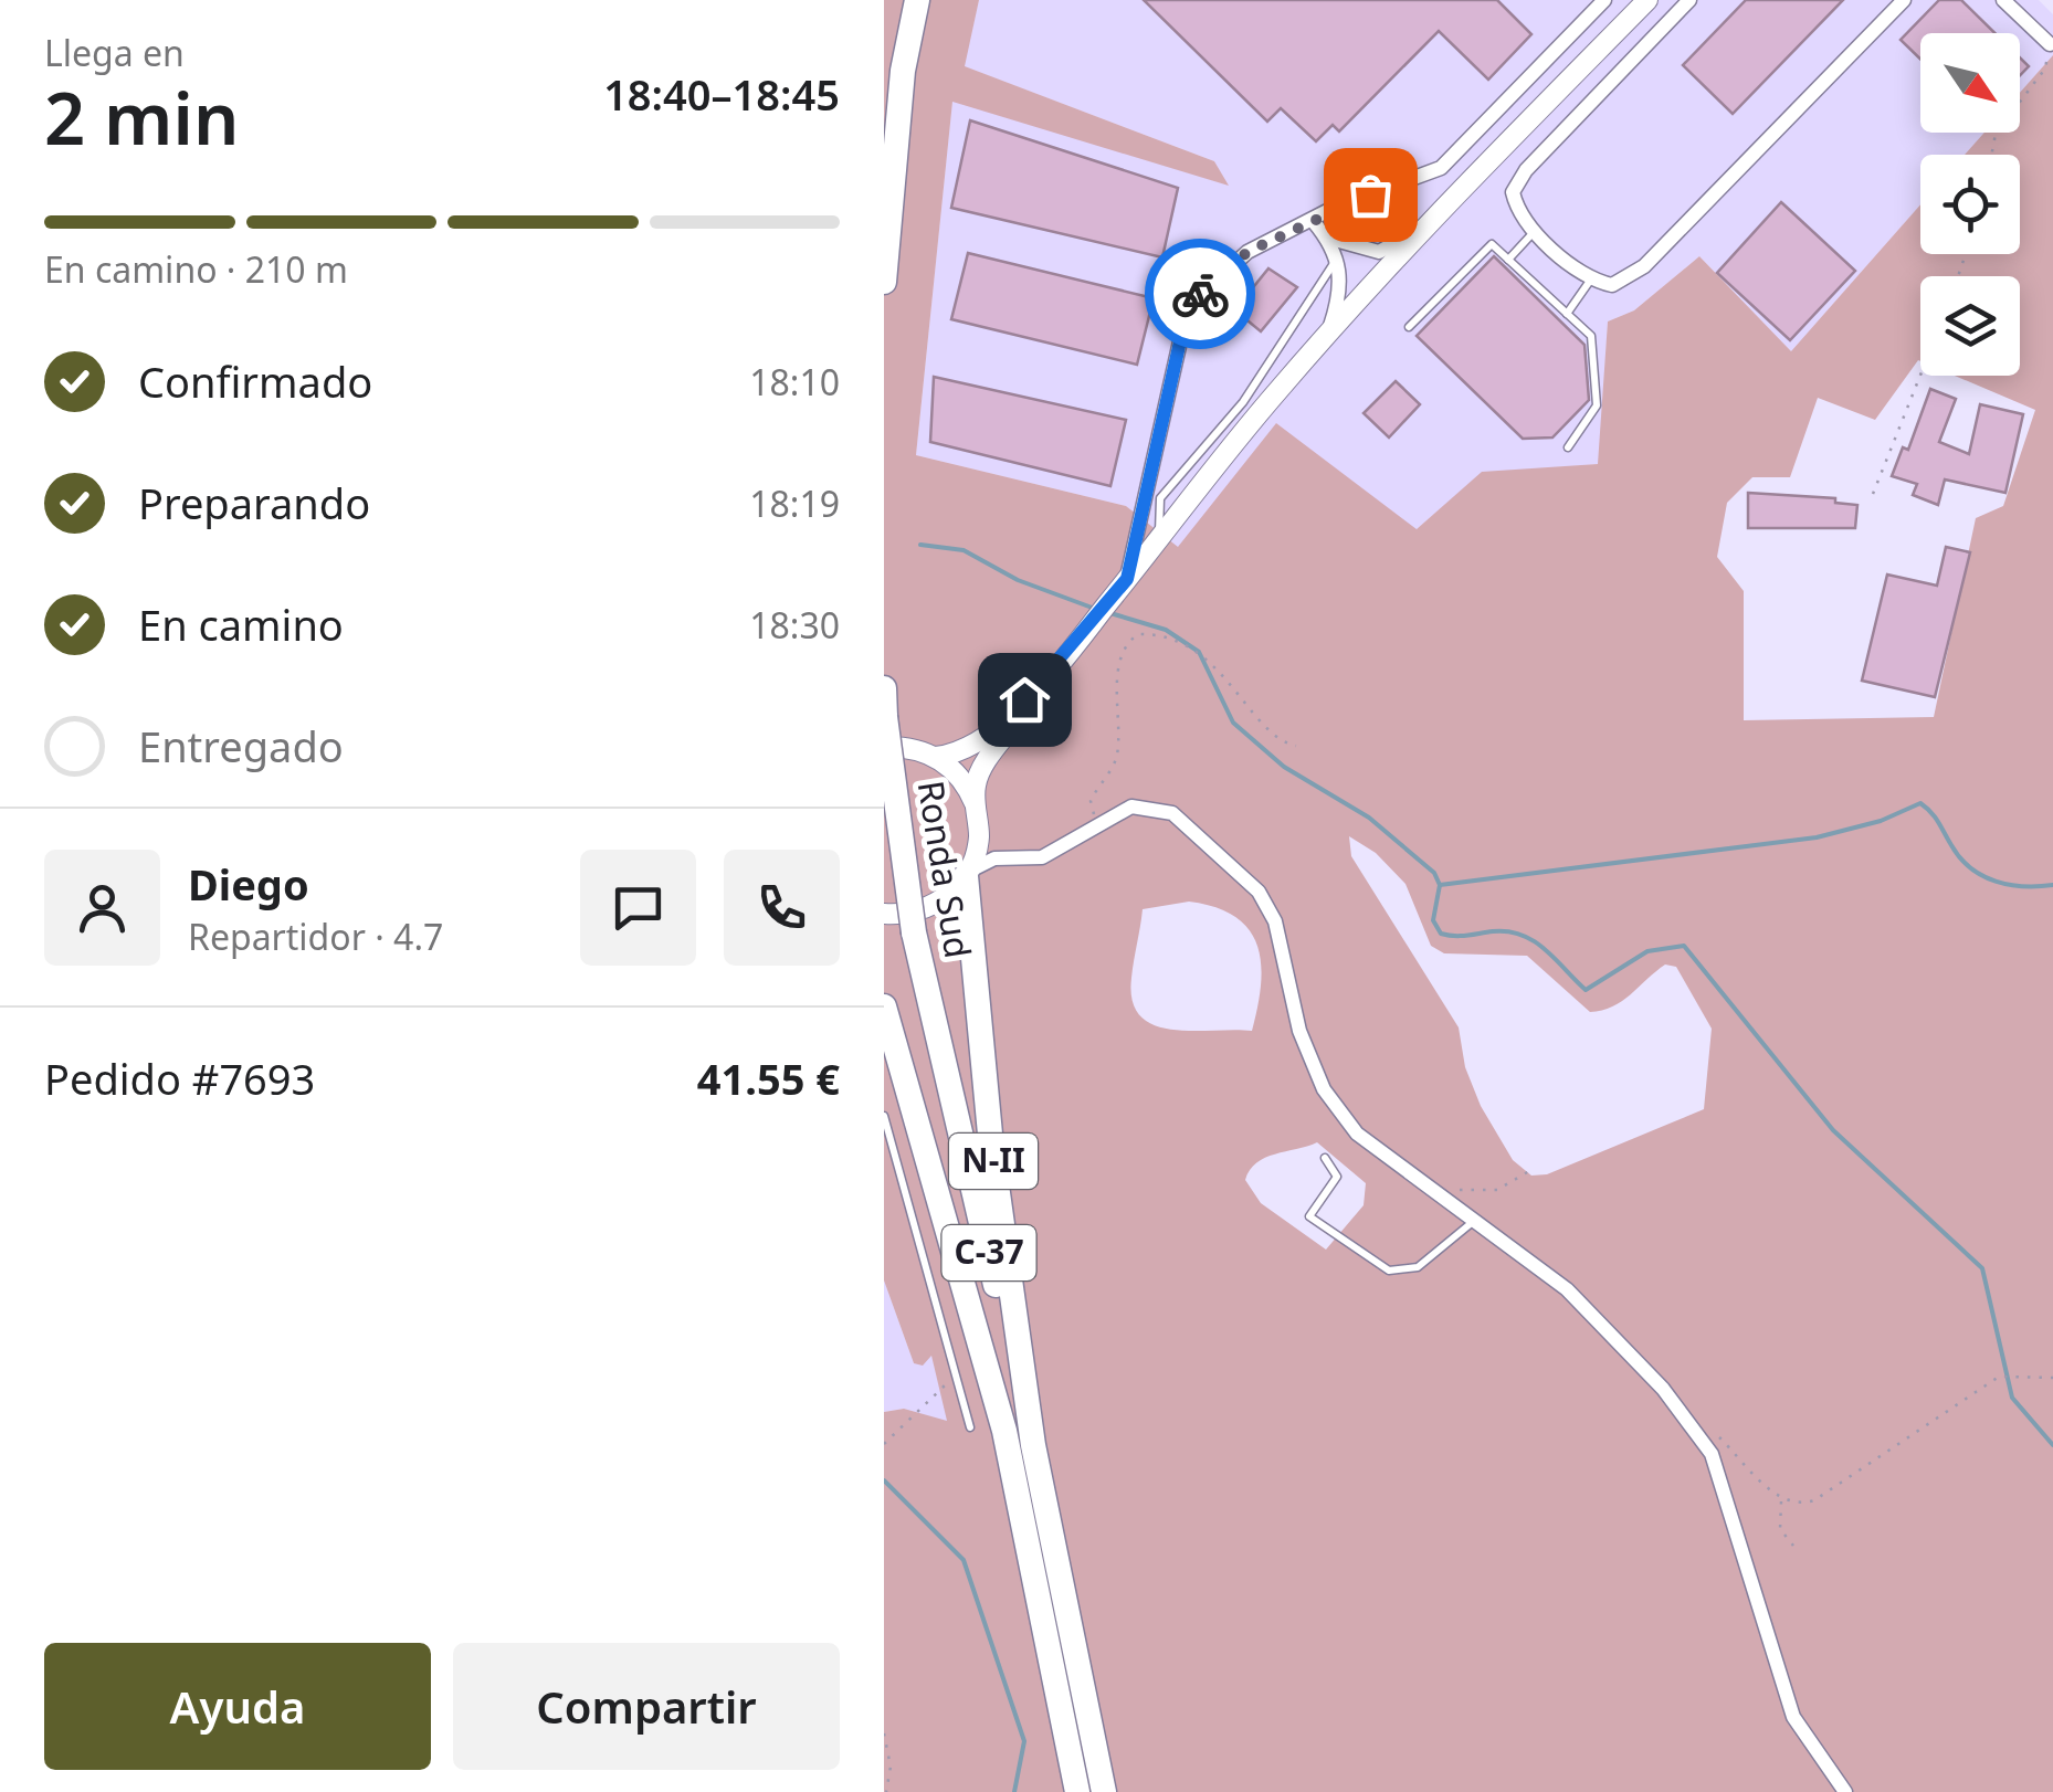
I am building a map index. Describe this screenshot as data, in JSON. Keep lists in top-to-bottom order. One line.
{"streets":{"highway":["Ronda Sud","N-II","C-37"]},"crossings":[["Ronda Sud","N-II"],["Ronda Sud","C-37"],["N-II","C-37"]],"north":"bottom right","page":{"heading":["2 min","Llega en","18:40–18:45"],"panel":["Diego","Repartidor · 4.7","Pedido #7693","41.55 €"],"bar":"En camino · 210 m","list":[["Confirmado","18:10"],["Preparando","18:19"],["En camino","18:30"],"Entregado"],"buttons":["Ayuda","Compartir"]}}
